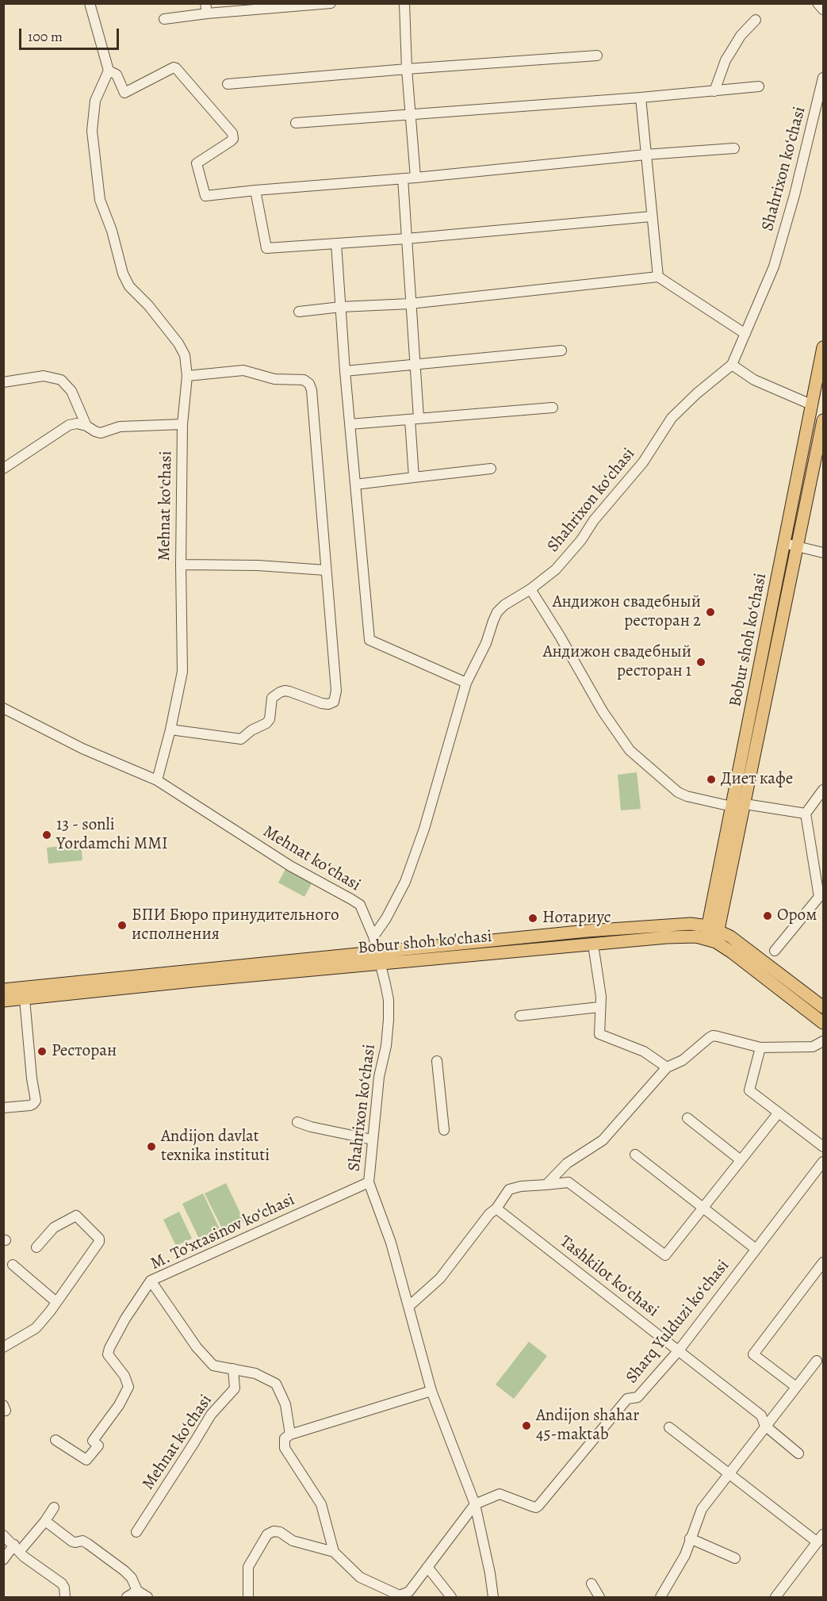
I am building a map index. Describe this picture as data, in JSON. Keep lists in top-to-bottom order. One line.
{"streets":{"main road":["Bobur shoh koʻchasi","Bobur shoh ko'chasi"],"street":["Shahrixon koʻchasi","Mehnat koʻchasi","M. Toʻxtasinov koʻchasi","Tashkilot koʻchasi","Sharq Yulduzi koʻchasi"]},"crossings":[["Shahrixon koʻchasi","Mehnat koʻchasi"],["Shahrixon koʻchasi","Bobur shoh ko'chasi"],["Shahrixon koʻchasi","M. Toʻxtasinov koʻchasi"],["Shahrixon koʻchasi","Sharq Yulduzi koʻchasi"],["Mehnat koʻchasi","Bobur shoh ko'chasi"],["Mehnat koʻchasi","M. Toʻxtasinov koʻchasi"],["Bobur shoh koʻchasi","Bobur shoh ko'chasi"],["Tashkilot koʻchasi","Sharq Yulduzi koʻchasi"]],"places":["Андижон свадебный ресторан 2","Андижон свадебный ресторан 1","Диет кафе","13 - sonli Yordamchi MMI","Ором","Нотариус","БПИ Бюро принудительного исполнения","Ресторан","Andijon davlat texnika instituti","Andijon shahar 45-maktab"],"scale_bar":"100 m"}
